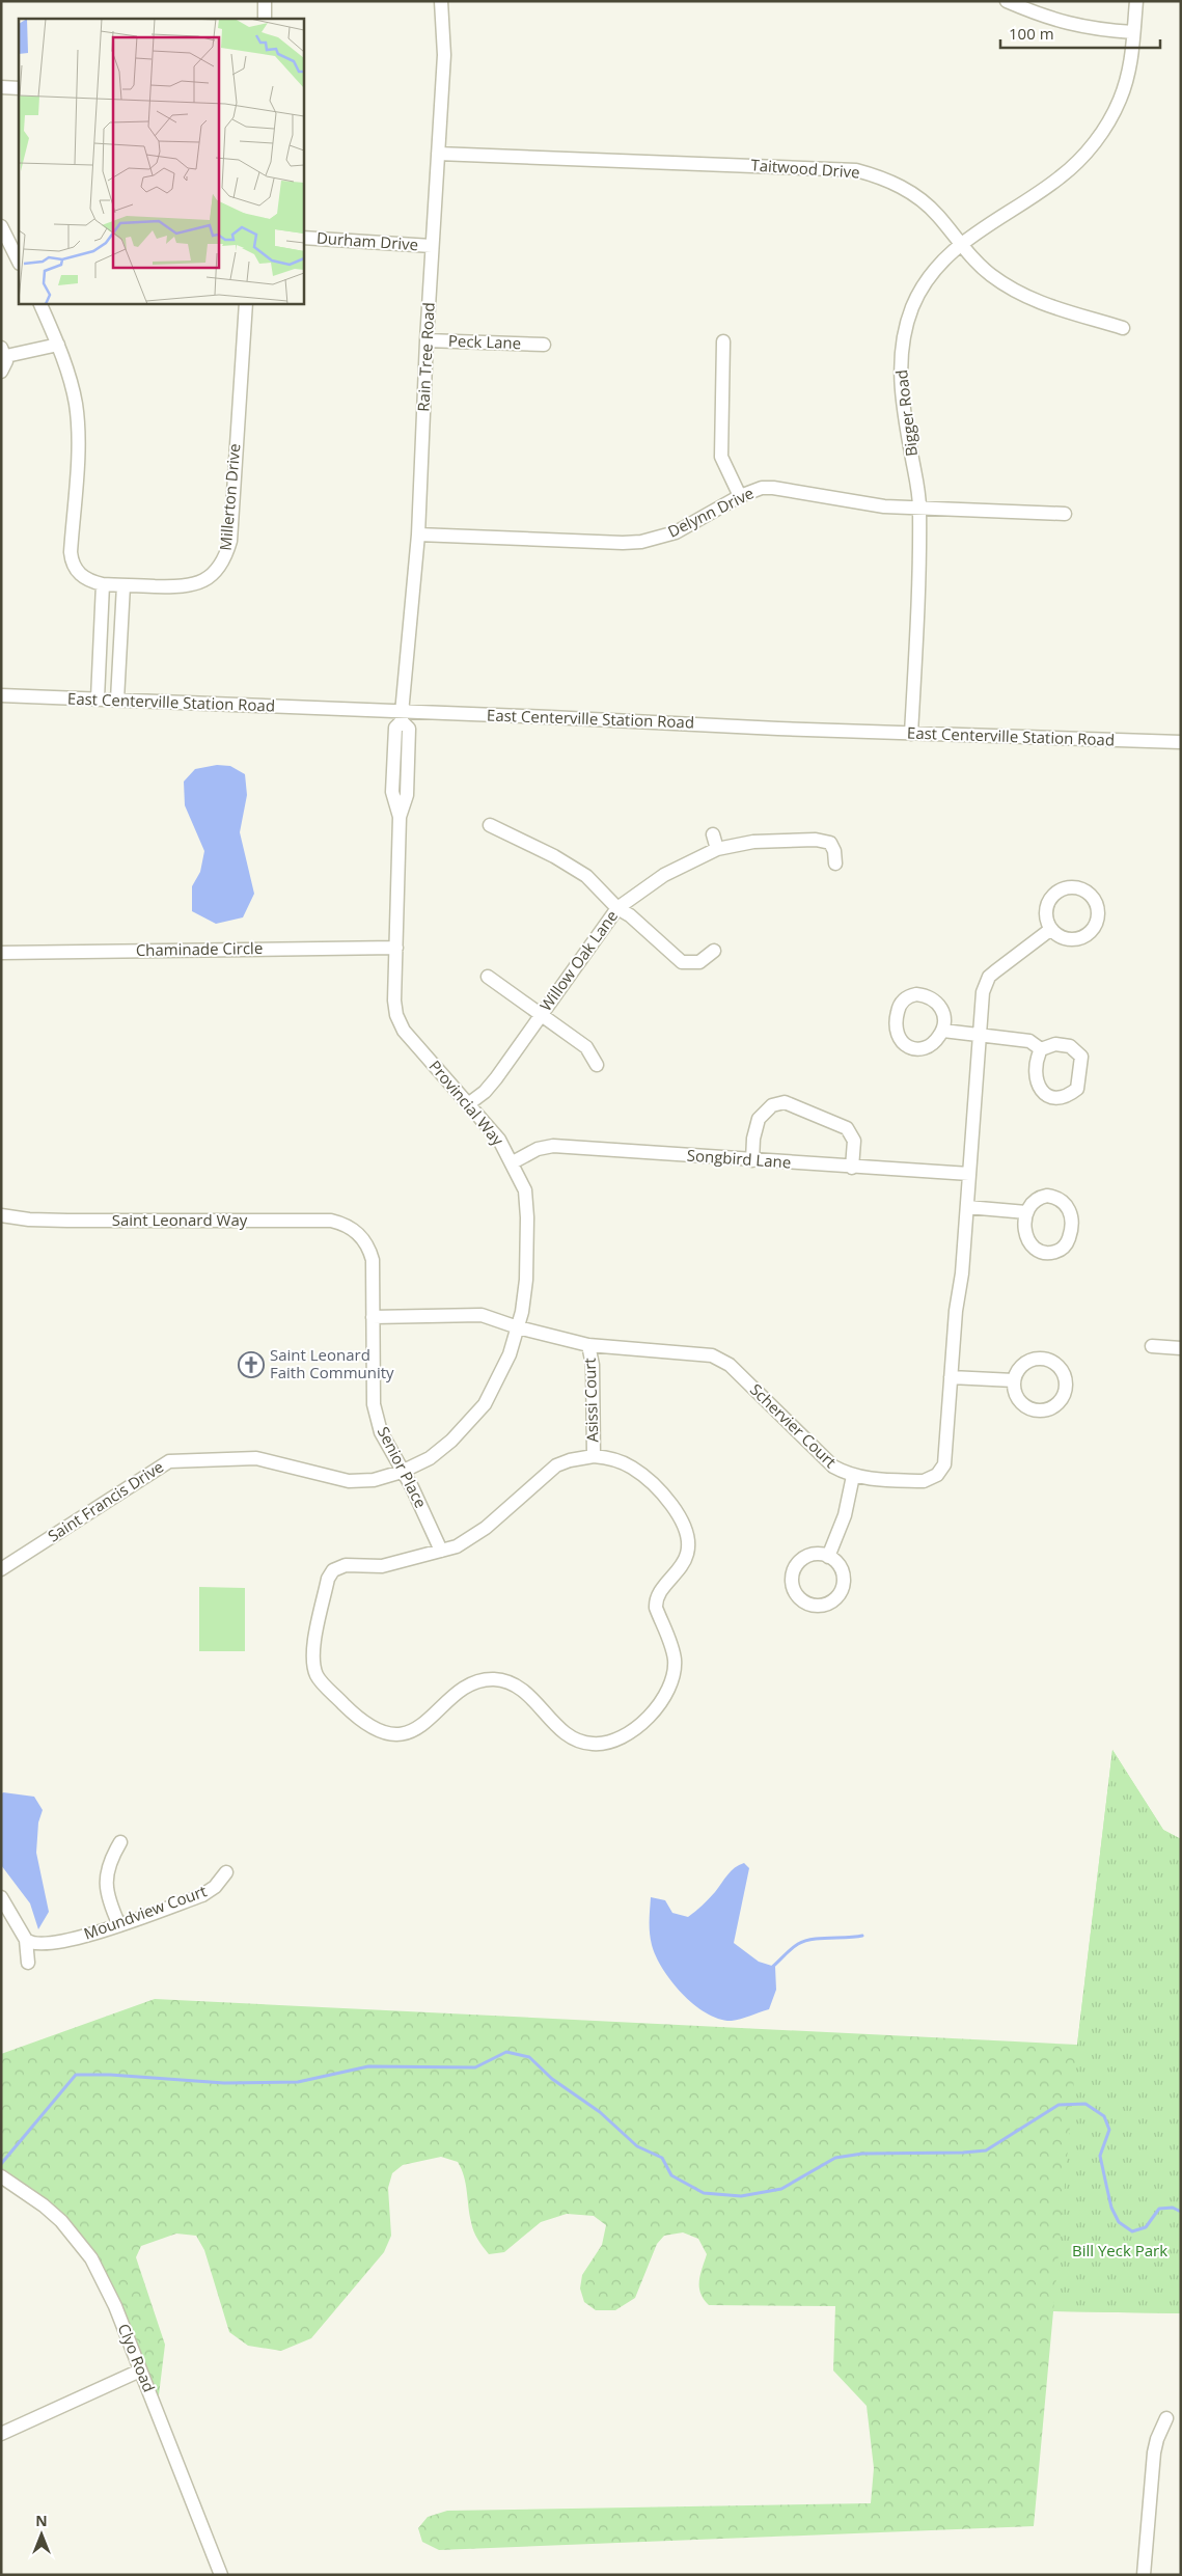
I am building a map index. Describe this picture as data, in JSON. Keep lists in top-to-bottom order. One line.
{"streets":{"street":["Taitwood Drive","Durham Drive","Peck Lane","Rain Tree Road","Bigger Road","Millerton Drive","Delynn Drive","East Centerville Station Road","Chaminade Circle","Willow Oak Lane","Provincial Way","Songbird Lane","Saint Leonard Way","Asissi Court","Schervier Court","Senior Place","Saint Francis Drive","Moundview Court","Clyo Road"]},"crossings":[["Taitwood Drive","Rain Tree Road"],["Taitwood Drive","Bigger Road"],["Durham Drive","Rain Tree Road"],["Peck Lane","Rain Tree Road"],["Rain Tree Road","Delynn Drive"],["Rain Tree Road","East Centerville Station Road"],["Rain Tree Road","Provincial Way"],["Bigger Road","Delynn Drive"],["Bigger Road","East Centerville Station Road"],["East Centerville Station Road","Provincial Way"],["Chaminade Circle","Provincial Way"],["Willow Oak Lane","Provincial Way"],["Provincial Way","Songbird Lane"],["Provincial Way","Schervier Court"],["Provincial Way","Senior Place"],["Provincial Way","Saint Francis Drive"],["Songbird Lane","Schervier Court"],["Saint Leonard Way","Senior Place"],["Asissi Court","Schervier Court"],["Schervier Court","Senior Place"],["Senior Place","Saint Francis Drive"]],"parks":["Bill Yeck Park"],"places":{"church":["Saint Leonard Faith Community"]},"scale_bar":"100 m","north":"top"}
